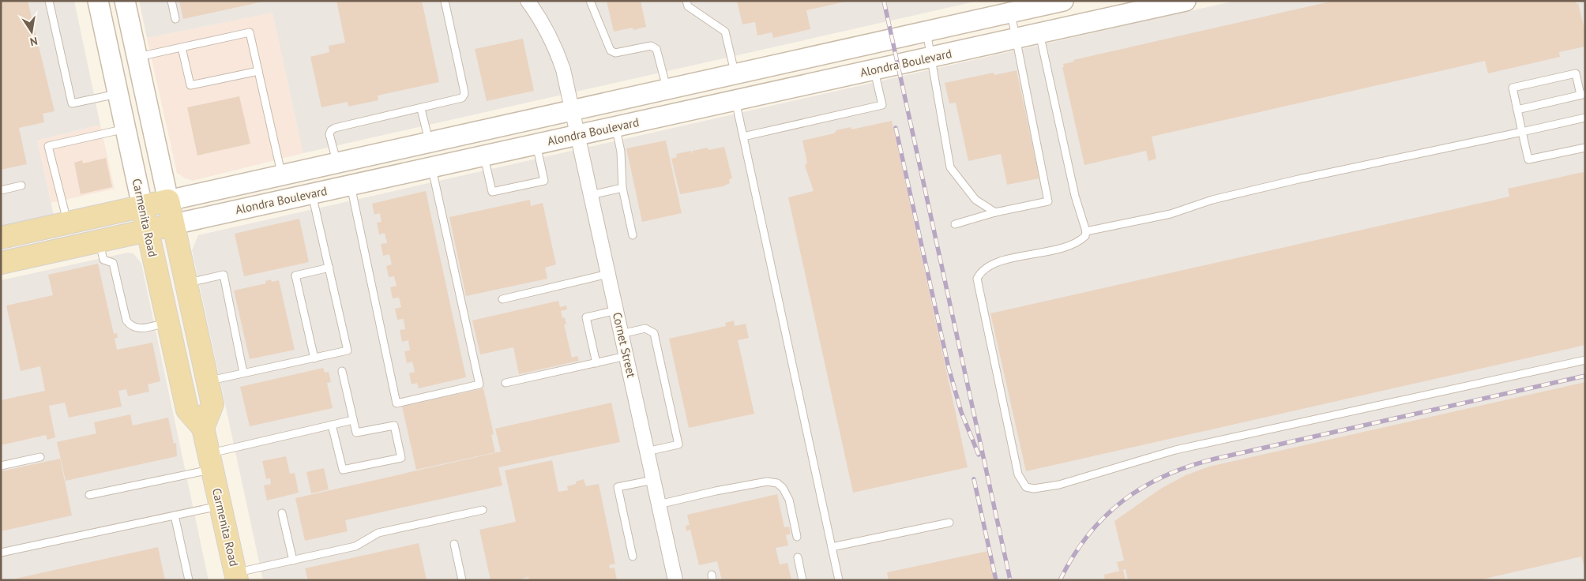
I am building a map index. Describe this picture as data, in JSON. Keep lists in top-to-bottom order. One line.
{"streets":{"main road":["Alondra Boulevard","Carmenita Road"],"street":["Cornet Street"]},"crossings":[["Alondra Boulevard","Carmenita Road"],["Alondra Boulevard","Cornet Street"]],"north":"bottom"}
